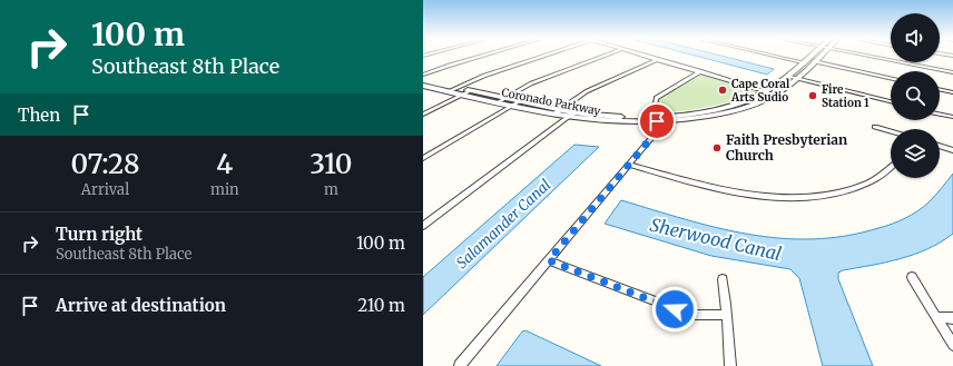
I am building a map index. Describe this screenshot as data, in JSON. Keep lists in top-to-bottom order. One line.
{"streets":{"street":["Coronado Parkway"]},"water":["Salamander Canal","Sherwood Canal"],"places":["Cape Coral Arts Sudio","Fire Station 1","Faith Presbyterian Church"],"page":{"turn":["100 m","Southeast 8th Place"],"then":"Then","eta":["07:28","Arrival","4","min","310","m"],"list":[{"name":"Turn right","note":"Southeast 8th Place","value":"100 m"},{"name":"Arrive at destination","value":"210 m"}]}}
